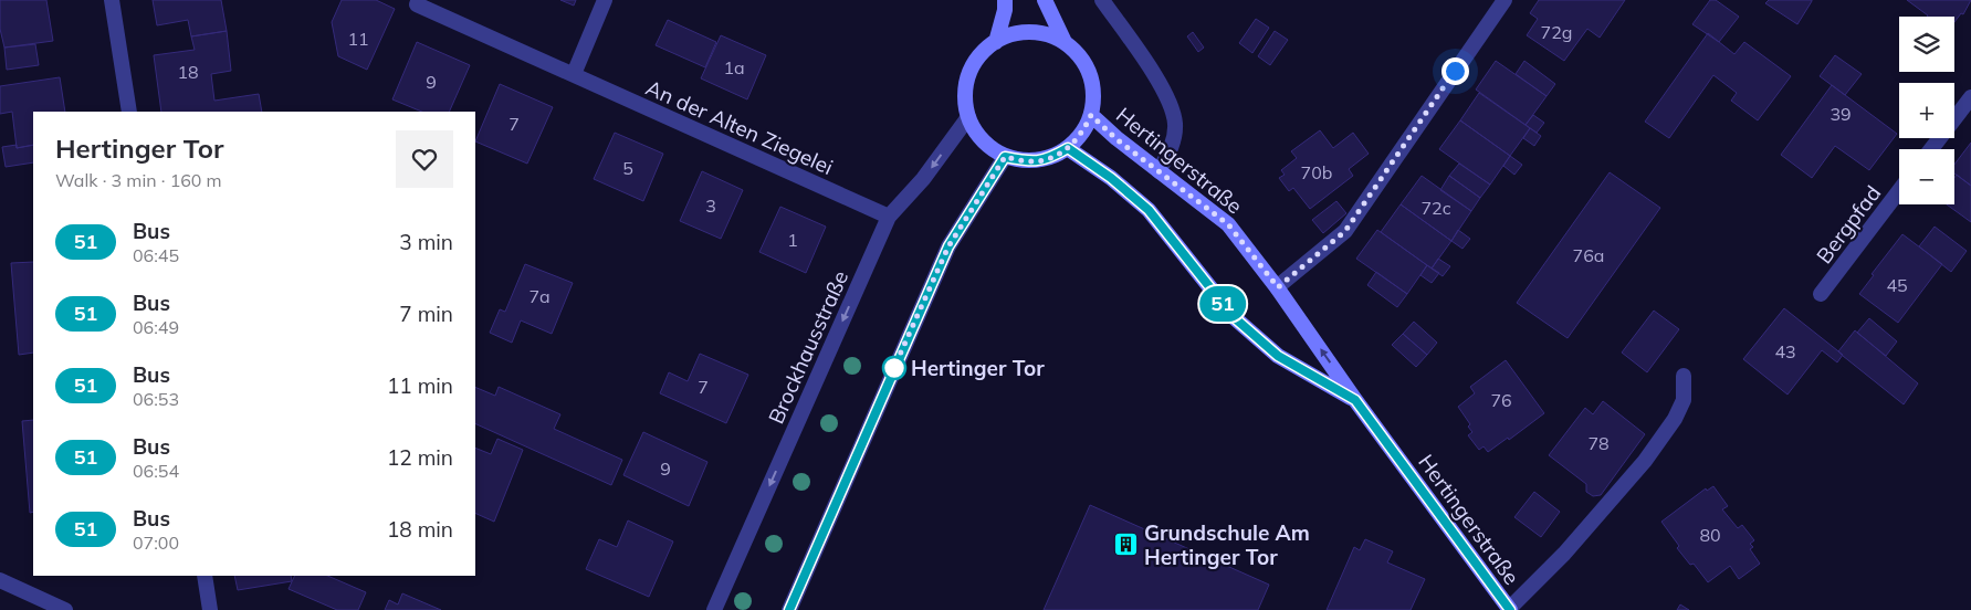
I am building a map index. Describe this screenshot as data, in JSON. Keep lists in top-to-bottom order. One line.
{"streets":{"main road":["Hertingerstraße"],"street":["An der Alten Ziegelei","Bergpfad","Brockhausstraße"]},"crossings":[["An der Alten Ziegelei","Brockhausstraße"],["Hertingerstraße","Brockhausstraße"]],"places":{"other":["Hertinger Tor"],"building":["Grundschule Am Hertinger Tor"]},"lines":["bus line 51"],"house_numbers":["72g","11","1a","18","9","39","7","5","70b","3","72c","1","76a","45","7a","43","7","76","78","9","80"],"page":{"on_map":"51","map_buttons":["+","−"],"heading":["Hertinger Tor","Walk · 3 min · 160 m"],"list":[{"mark":"51","name":"Bus","note":"06:45","value":"3 min"},{"mark":"51","name":"Bus","note":"06:49","value":"7 min"},{"mark":"51","name":"Bus","note":"06:53","value":"11 min"},{"mark":"51","name":"Bus","note":"06:54","value":"12 min"},{"mark":"51","name":"Bus","note":"07:00","value":"18 min"}]}}
